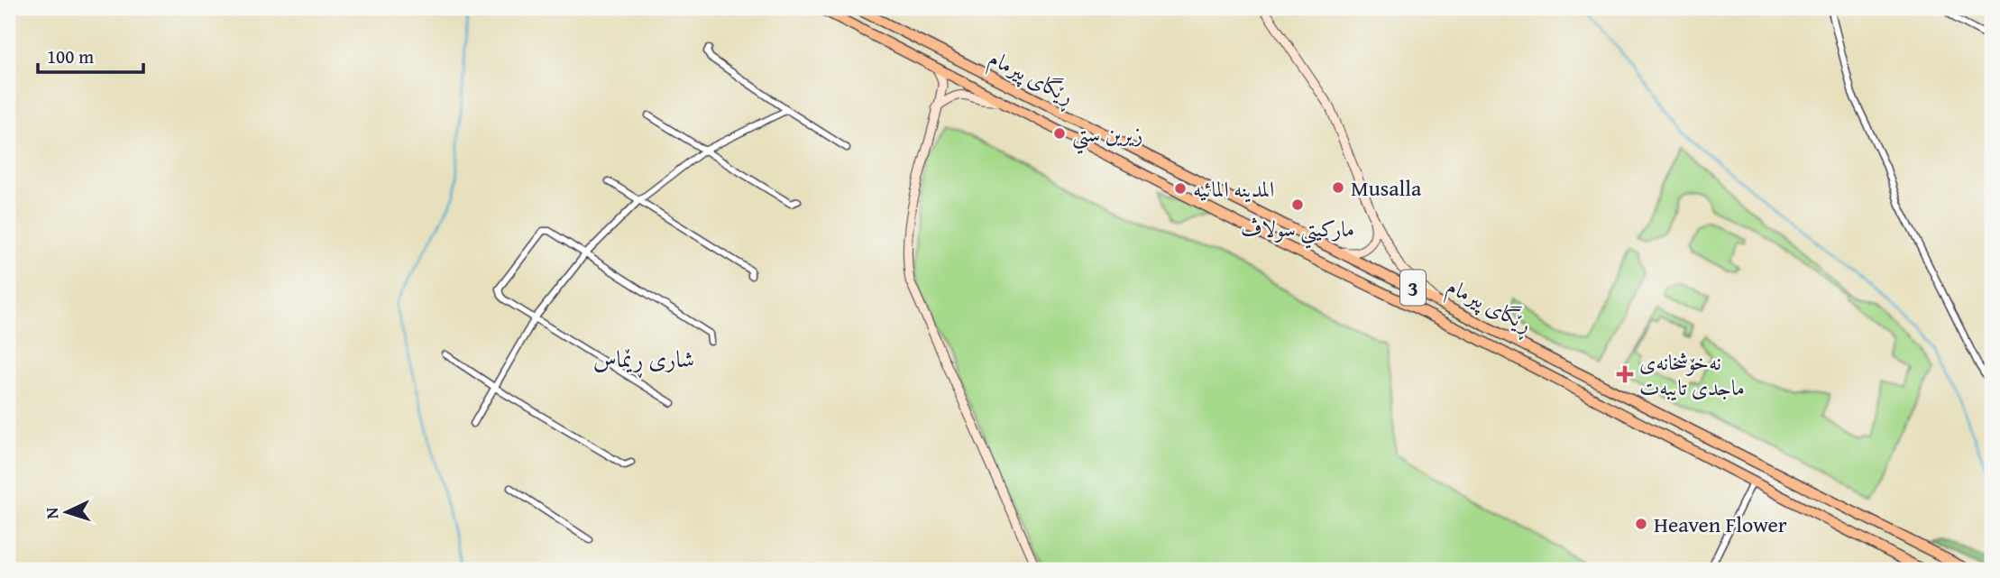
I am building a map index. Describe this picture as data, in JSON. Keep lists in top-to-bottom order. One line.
{"streets":{"highway":["ڕێگای پیرمام","3"]},"districts":["شاری ڕێماس"],"places":{"other":["زيرين ستي","Musalla","المدينه المائيه","ماركيتي سولاڤ","Heaven Flower"],"health":["نەخۆشخانەی ماجدی تایبەت"]},"scale_bar":"100 m","north":"left"}
